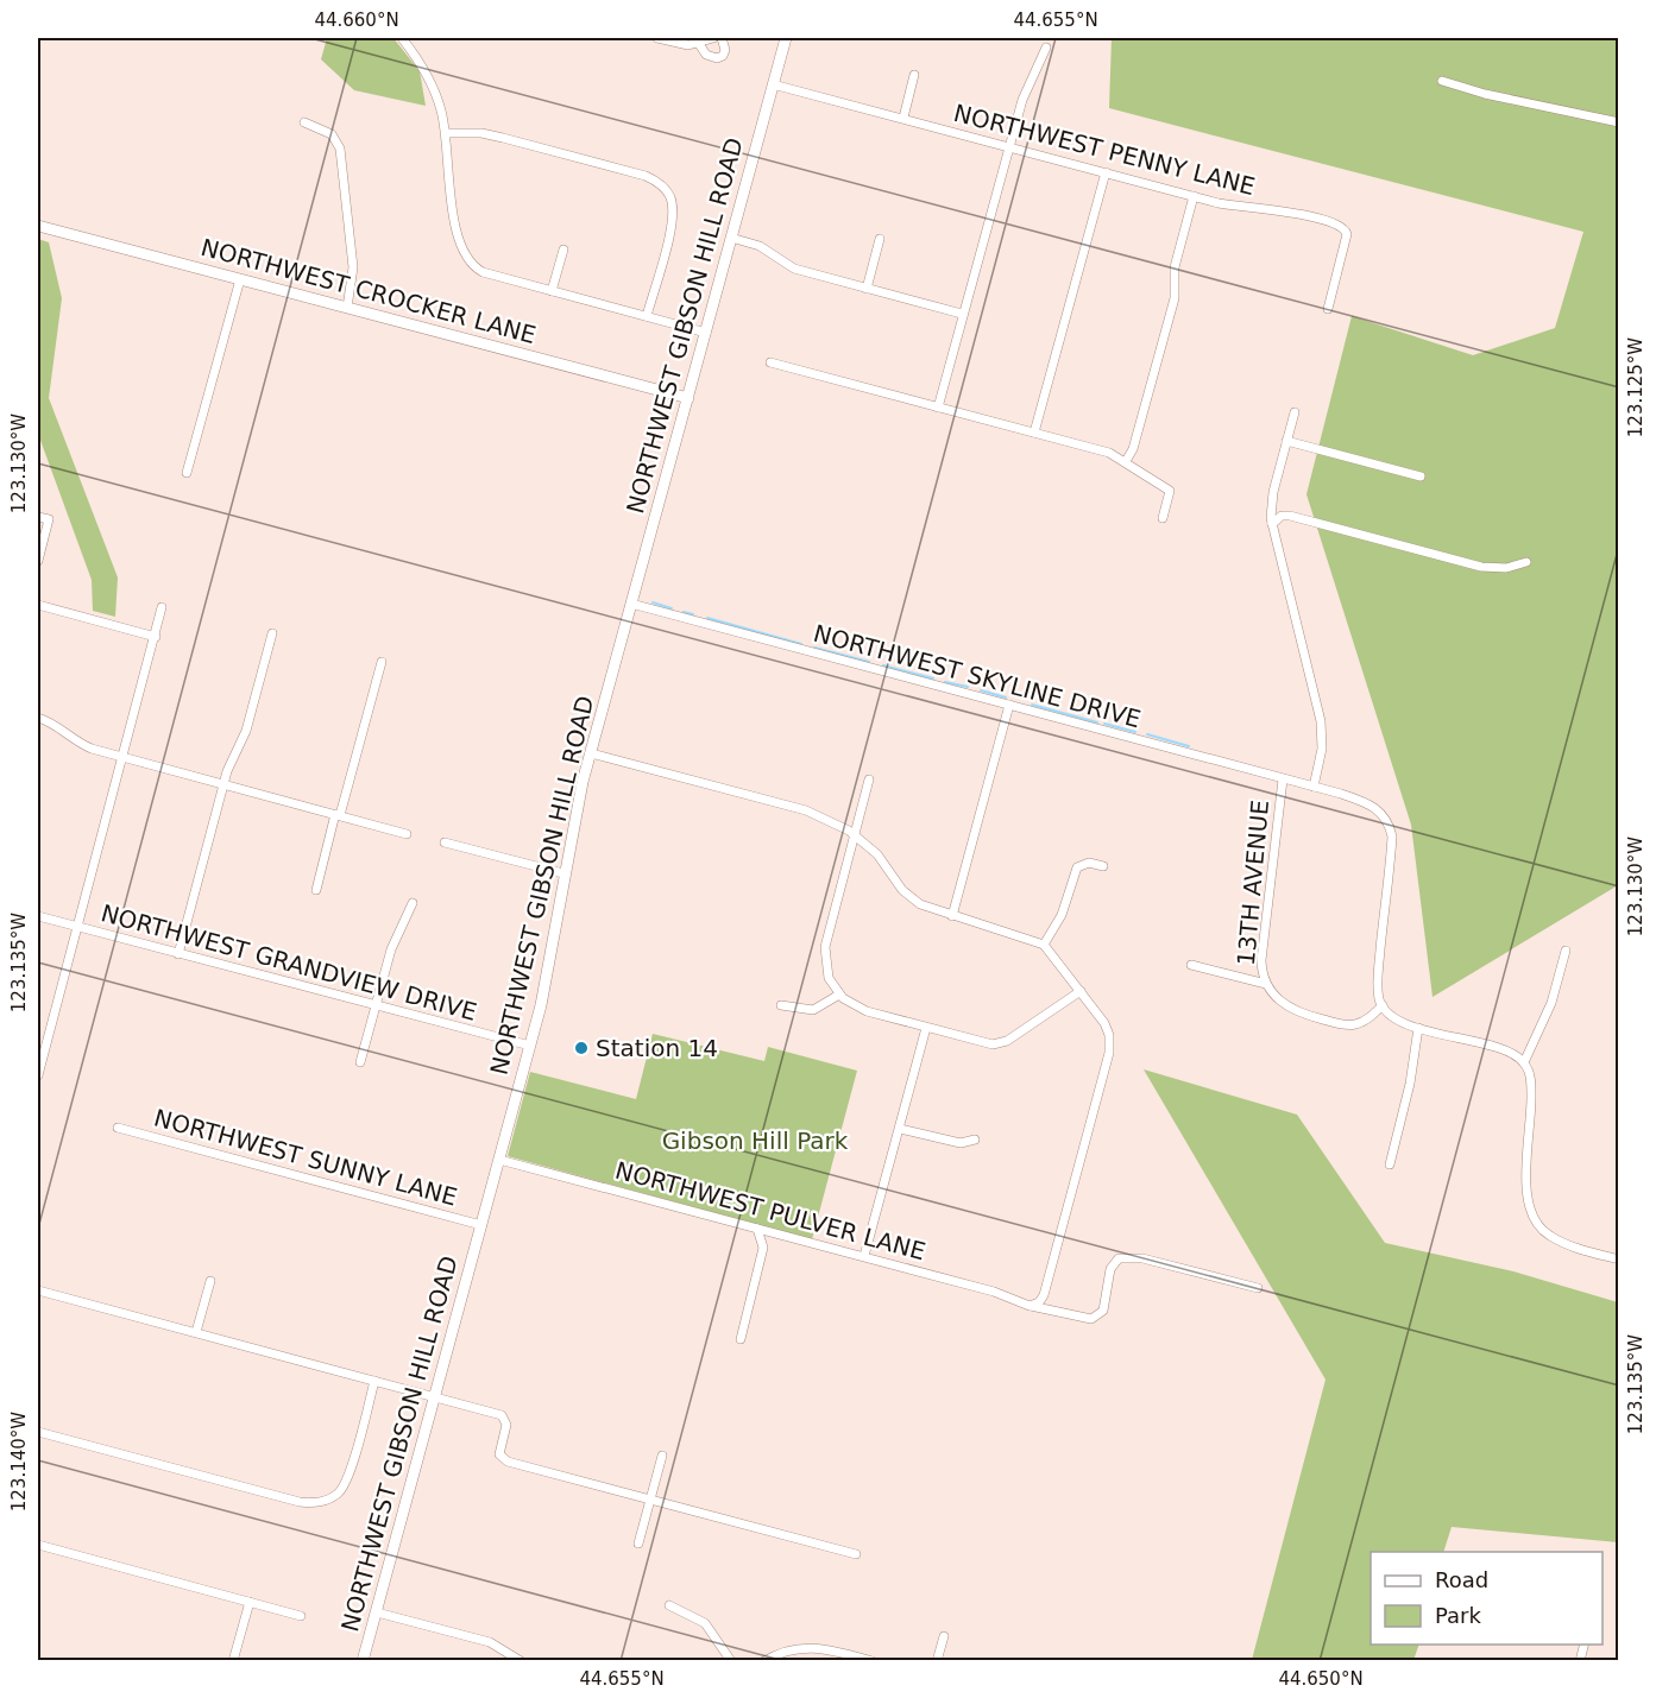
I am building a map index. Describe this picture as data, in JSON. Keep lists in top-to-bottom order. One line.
{"streets":{"main road":["NORTHWEST CROCKER LANE","NORTHWEST GIBSON HILL ROAD"],"street":["NORTHWEST PENNY LANE","NORTHWEST SKYLINE DRIVE","13TH AVENUE","NORTHWEST GRANDVIEW DRIVE","NORTHWEST SUNNY LANE","NORTHWEST PULVER LANE"]},"crossings":[["NORTHWEST PENNY LANE","NORTHWEST GIBSON HILL ROAD"],["NORTHWEST CROCKER LANE","NORTHWEST GIBSON HILL ROAD"],["NORTHWEST GIBSON HILL ROAD","NORTHWEST SKYLINE DRIVE"],["NORTHWEST GIBSON HILL ROAD","NORTHWEST GRANDVIEW DRIVE"],["NORTHWEST GIBSON HILL ROAD","NORTHWEST SUNNY LANE"],["NORTHWEST GIBSON HILL ROAD","NORTHWEST PULVER LANE"],["NORTHWEST SKYLINE DRIVE","13TH AVENUE"]],"parks":["Gibson Hill Park"],"places":["Station 14"],"legend":["Road","Park"],"coordinates":["44.660°N","44.655°N","123.125°W","123.130°W","123.135°W","123.140°W","44.650°N"]}
